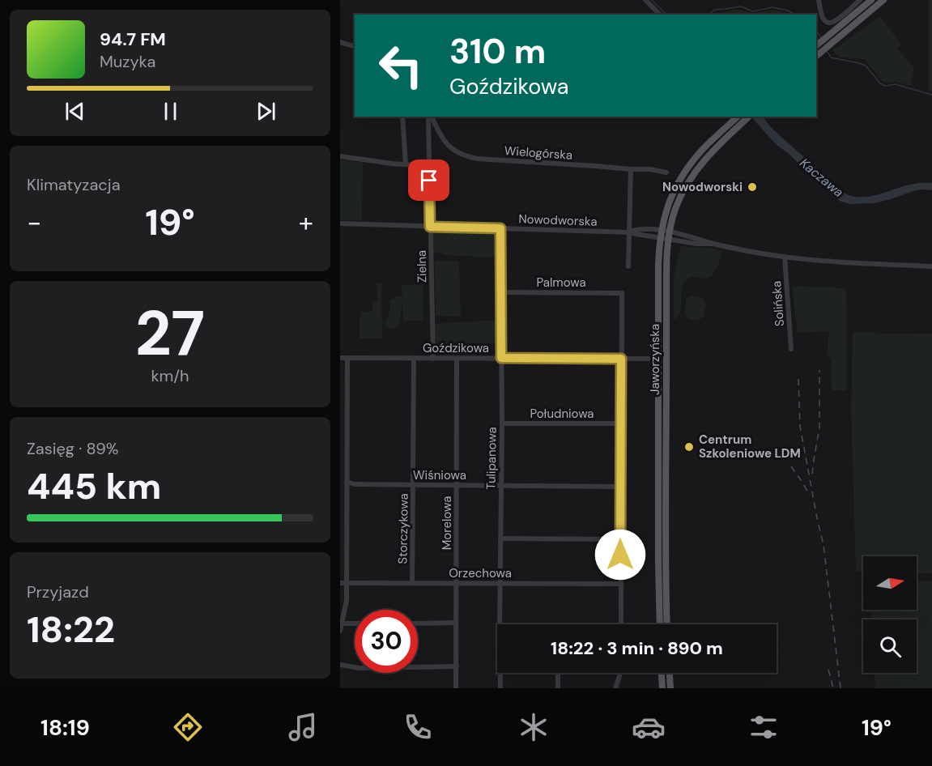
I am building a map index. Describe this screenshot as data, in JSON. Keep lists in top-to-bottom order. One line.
{"streets":{"main road":["Jaworzyńska"],"street":["Wielogórska","Nowodworska","Zielna","Palmowa","Solińska","Goździkowa","Południowa","Tulipanowa","Wiśniowa","Morelowa","Storczykowa","Orzechowa"]},"crossings":[["Nowodworska","Zielna"],["Nowodworska","Solińska"],["Nowodworska","Jaworzyńska"],["Nowodworska","Tulipanowa"],["Zielna","Goździkowa"],["Palmowa","Goździkowa"],["Palmowa","Tulipanowa"],["Goździkowa","Jaworzyńska"],["Goździkowa","Tulipanowa"],["Goździkowa","Morelowa"],["Goździkowa","Storczykowa"],["Południowa","Tulipanowa"],["Tulipanowa","Wiśniowa"],["Tulipanowa","Orzechowa"],["Wiśniowa","Morelowa"],["Wiśniowa","Storczykowa"],["Morelowa","Orzechowa"],["Storczykowa","Orzechowa"]],"water":["Kaczawa"],"places":["Nowodworski","Centrum Szkoleniowe LDM"],"north":"right","page":{"turn":["310 m","Goździkowa"],"song":["94.7 FM","Muzyka"],"tile":["Klimatyzacja",["27","km/h"],["Zasięg · 89%","445 km"],["Przyjazd","18:22"]],"heat":["−","19°","+"],"limit":"30","trip":"18:22 · 3 min · 890 m","tabs":["18:19","19°"]}}
